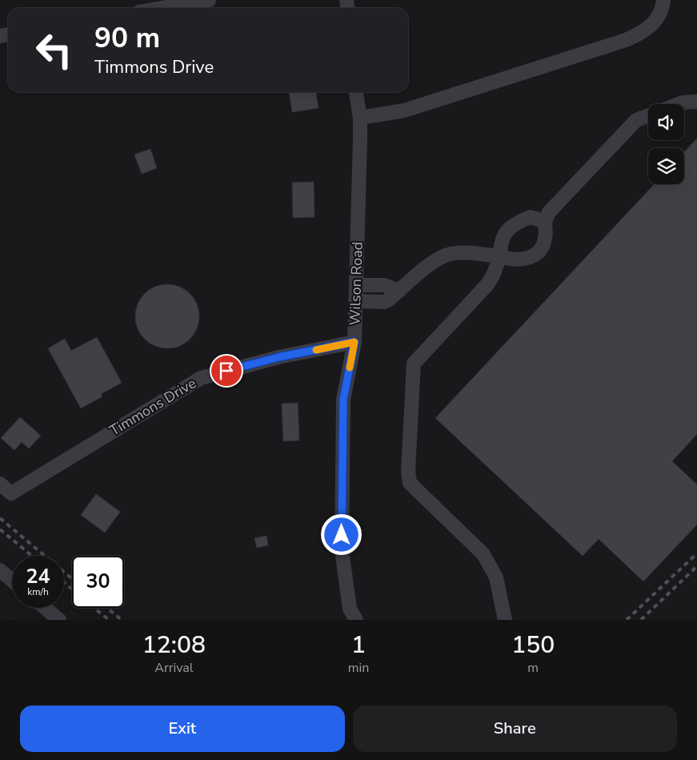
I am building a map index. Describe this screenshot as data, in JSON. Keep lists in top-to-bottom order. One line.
{"streets":{"street":["Wilson Road","Timmons Drive"]},"crossings":[["Wilson Road","Timmons Drive"]],"page":{"turn":["90 m","Timmons Drive"],"speed":"24 km/h","limit":"30","eta":["12:08","Arrival","1","min","150","m"],"buttons":["Exit","Share"]}}
